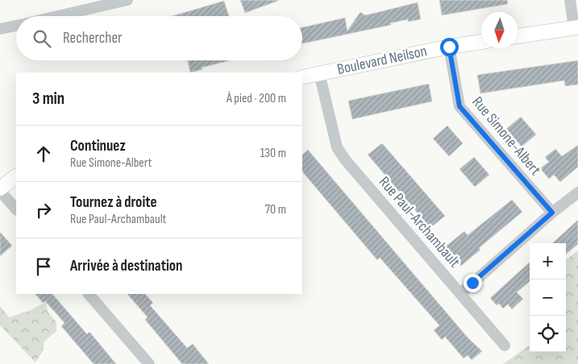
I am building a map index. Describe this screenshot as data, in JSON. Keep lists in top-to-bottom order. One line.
{"streets":{"main road":["Boulevard Neilson"],"street":["Rue Simone-Albert","Rue Paul-Archambault"]},"crossings":[["Boulevard Neilson","Rue Simone-Albert"],["Boulevard Neilson","Rue Paul-Archambault"]],"north":"bottom","page":{"search":"Rechercher","heading":["3 min","À pied · 200 m"],"list":[["Continuez","Rue Simone-Albert","130 m"],["Tournez à droite","Rue Paul-Archambault","70 m"],"Arrivée à destination"],"map_buttons":["+","−"]}}
